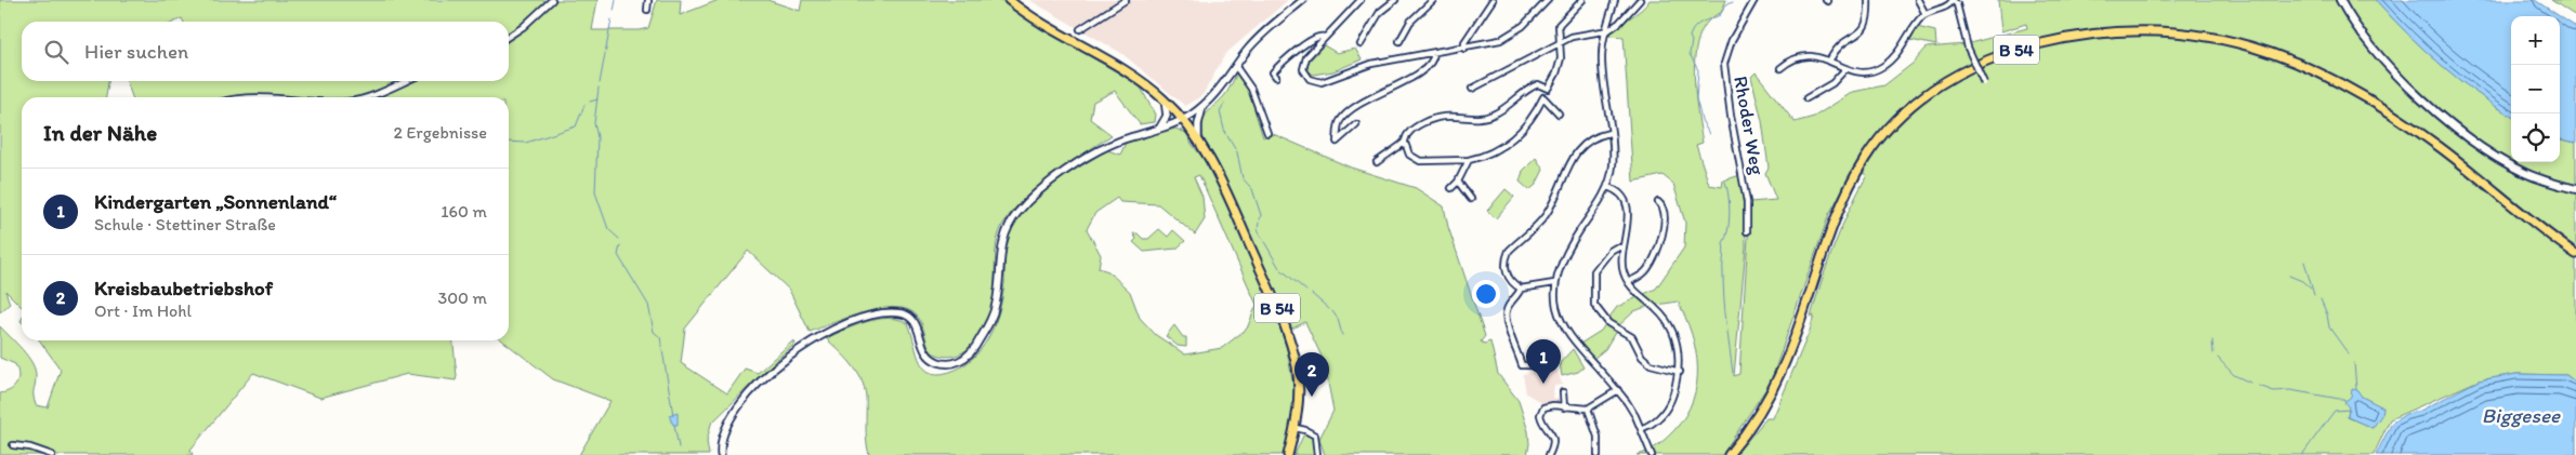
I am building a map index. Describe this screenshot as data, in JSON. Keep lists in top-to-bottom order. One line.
{"streets":{"main road":["B 54"],"street":["Rhoder Weg"]},"water":["Biggesee"],"page":{"map_buttons":["+","−"],"search":"Hier suchen","heading":["In der Nähe","2 Ergebnisse"],"list":[{"mark":"1","name":"Kindergarten „Sonnenland“","note":"Schule · Stettiner Straße","value":"160 m"},{"mark":"2","name":"Kreisbaubetriebshof","note":"Ort · Im Hohl","value":"300 m"}],"pins":["1","2"]}}
